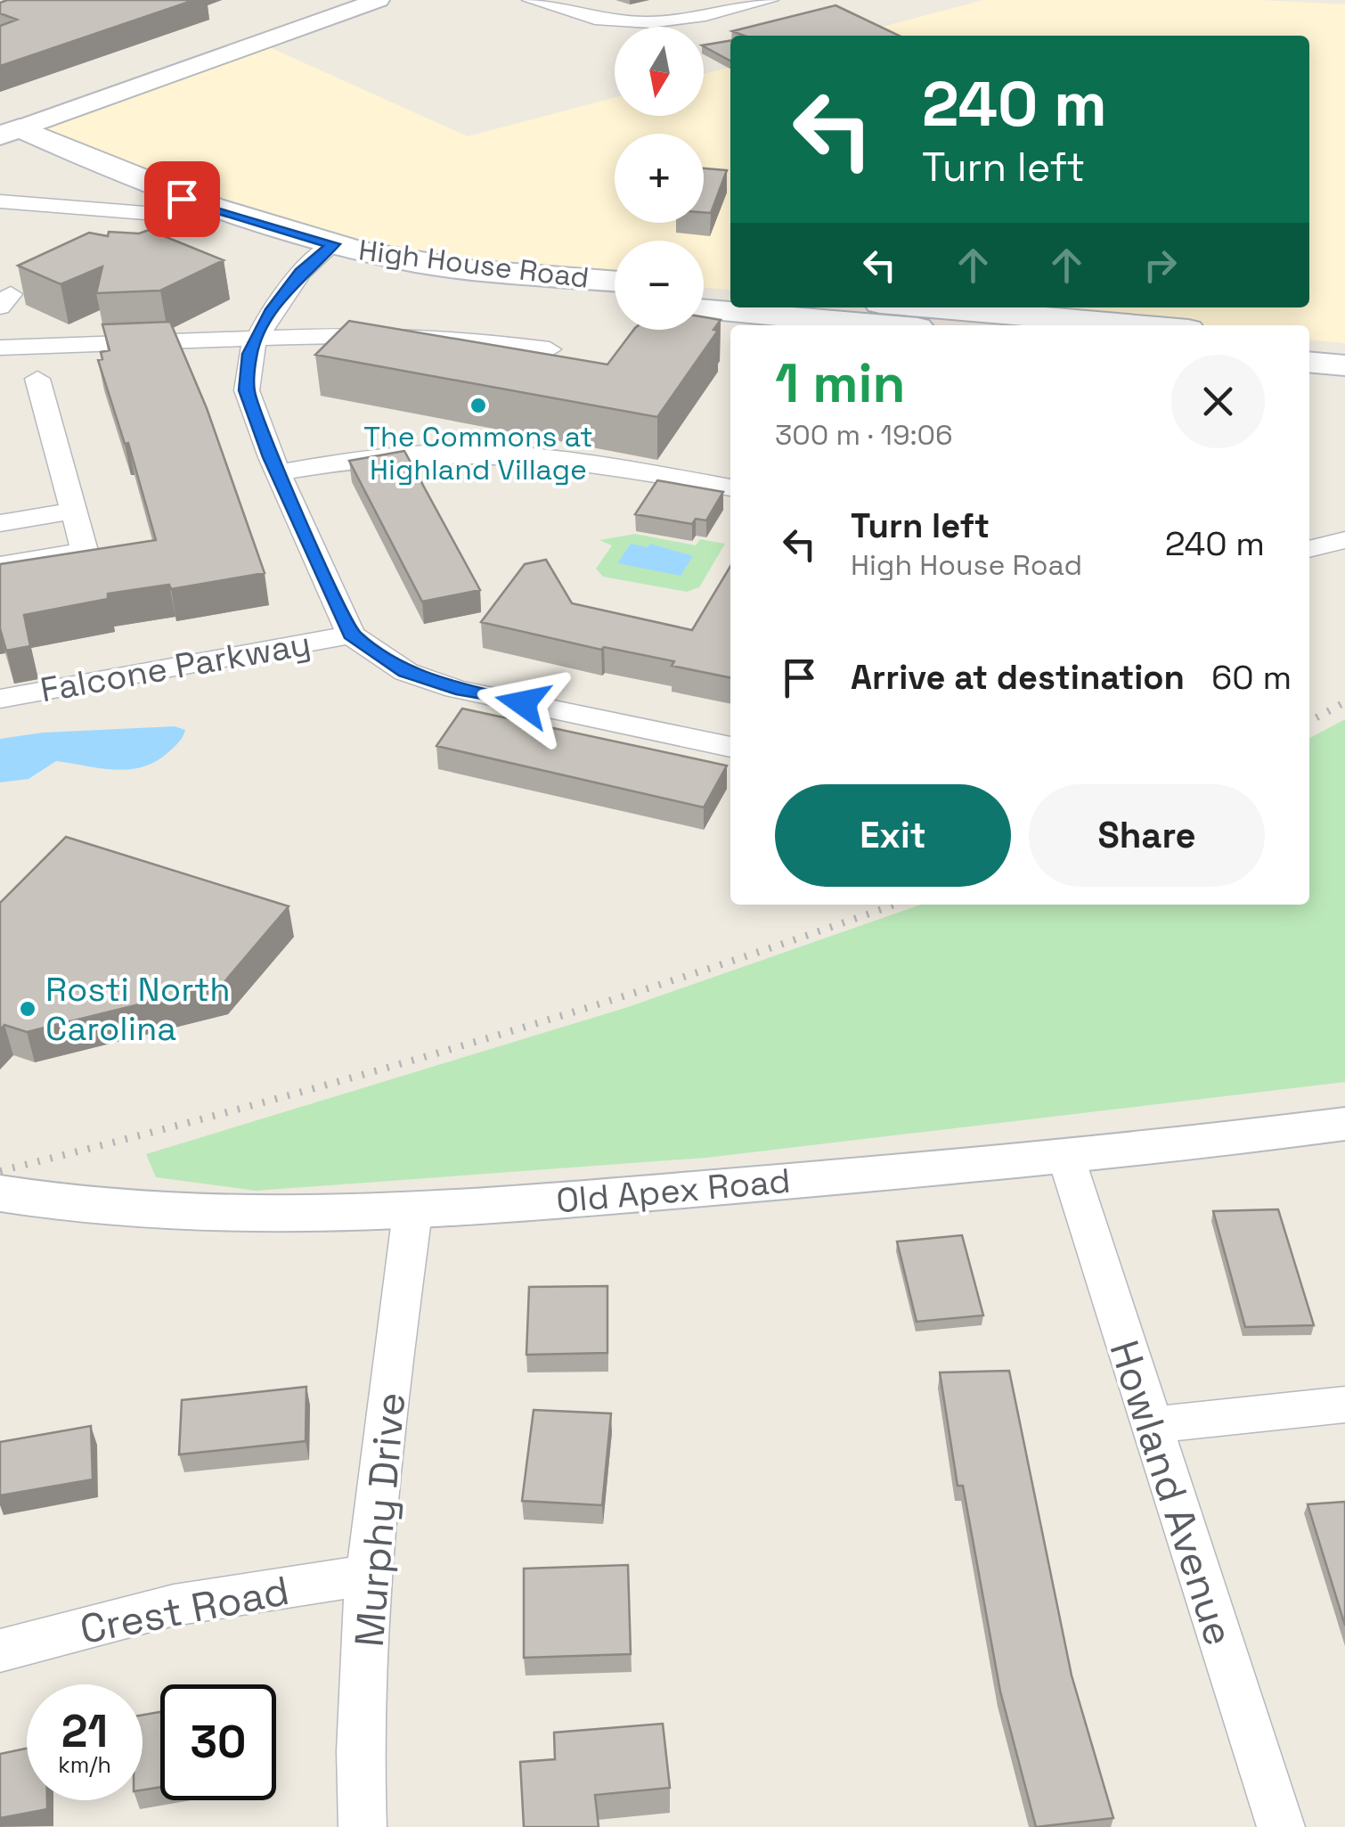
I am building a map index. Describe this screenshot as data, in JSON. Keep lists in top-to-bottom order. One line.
{"streets":{"main road":["High House Road"],"street":["Falcone Parkway","Old Apex Road","Howland Avenue","Murphy Drive","Crest Road"]},"crossings":[["Old Apex Road","Howland Avenue"],["Old Apex Road","Murphy Drive"],["Murphy Drive","Crest Road"]],"places":["The Commons at Highland Village","Rosti North Carolina"],"north":"bottom","page":{"map_buttons":["+","−"],"turn":["240 m","Turn left"],"heading":["1 min","300 m · 19:06"],"list":[{"name":"Turn left","note":"High House Road","value":"240 m"},{"name":"Arrive at destination","value":"60 m"}],"buttons":["Exit","Share"],"speed":"21 km/h","limit":"30"}}
